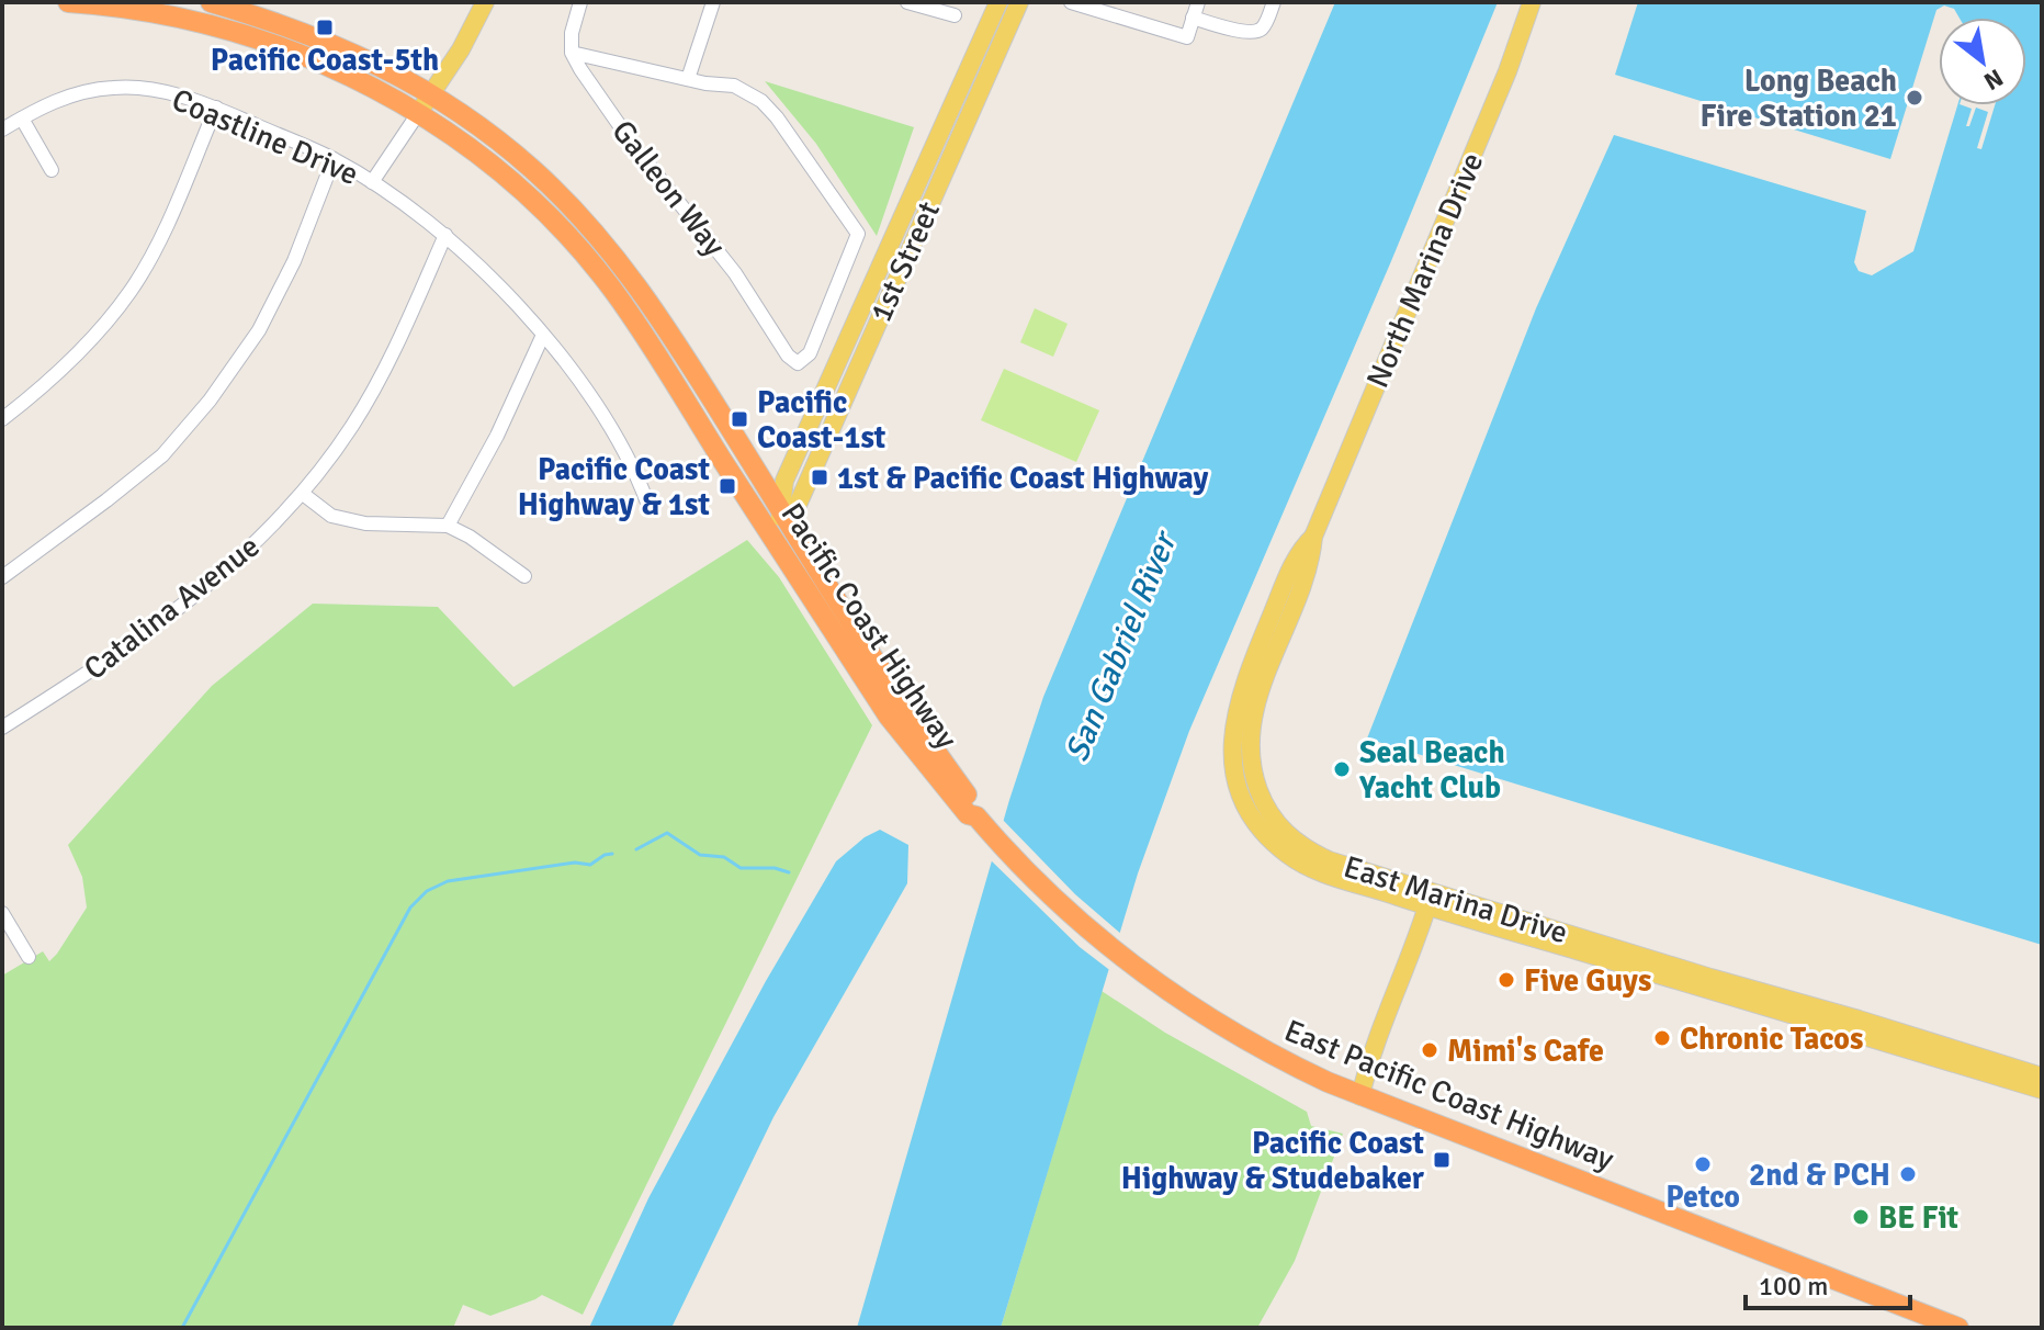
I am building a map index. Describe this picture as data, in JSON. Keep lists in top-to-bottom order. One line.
{"streets":{"highway":["Pacific Coast Highway","East Pacific Coast Highway"],"main road":["1st Street","North Marina Drive","East Marina Drive"],"street":["Coastline Drive","Galleon Way","Catalina Avenue"]},"crossings":[["Coastline Drive","Catalina Avenue"],["1st Street","Pacific Coast Highway"],["North Marina Drive","East Marina Drive"],["Pacific Coast Highway","East Pacific Coast Highway"]],"water":["San Gabriel River"],"places":{"transit":["Pacific Coast-5th","Pacific Coast-1st","1st & Pacific Coast Highway","Pacific Coast Highway & 1st","Pacific Coast Highway & Studebaker"],"other":["Long Beach Fire Station 21","Seal Beach Yacht Club","Five Guys","Chronic Tacos","Mimi's Cafe","Petco","2nd & PCH","BE Fit"]},"scale_bar":"100 m","north":"bottom right"}
